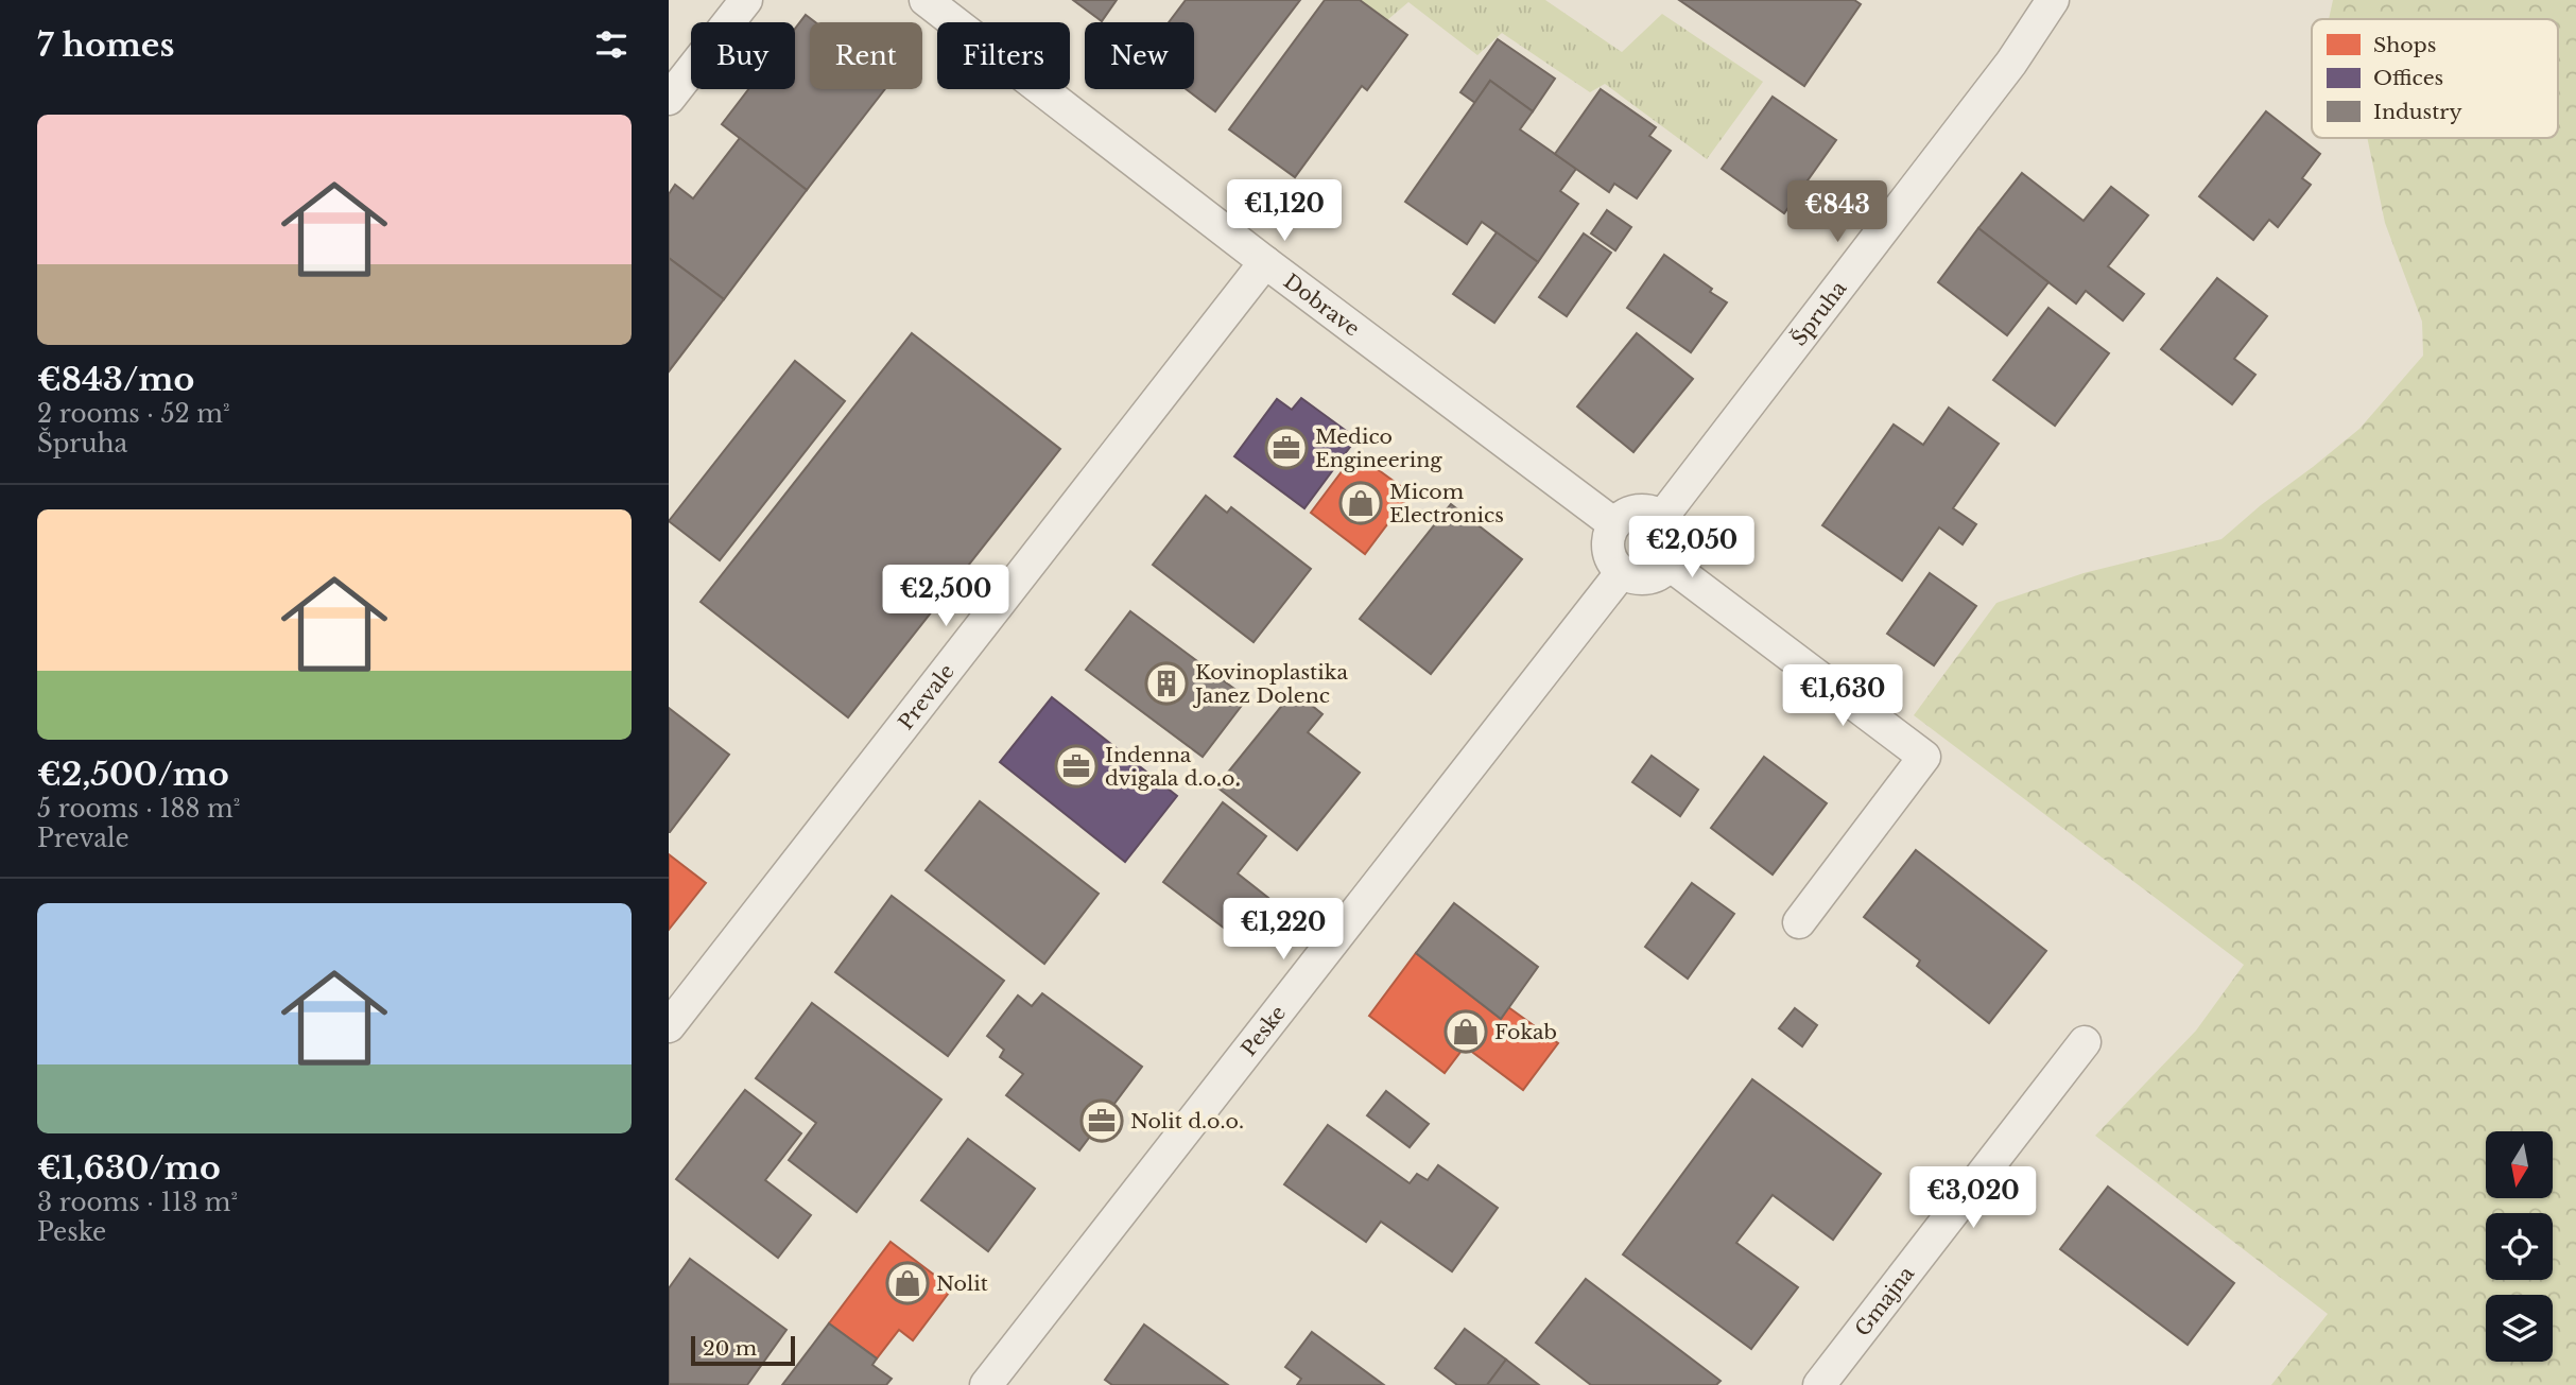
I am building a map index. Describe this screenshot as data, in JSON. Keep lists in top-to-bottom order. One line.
{"streets":{"street":["Dobrave","Špruha","Prevale","Peske","Gmajna"]},"crossings":[["Dobrave","Špruha"],["Dobrave","Prevale"],["Dobrave","Peske"],["Špruha","Peske"]],"places":{"office":["Medico Engineering","Indenna dvigala d.o.o.","Nolit d.o.o."],"shop":["Micom Electronics","Fokab","Nolit"],"building":["Kovinoplastika Janez Dolenc"]},"legend":["Shops","Offices","Industry"],"scale_bar":"20 m","north":"bottom","page":{"heading":"7 homes","chip":["Buy","Rent","Filters","New"],"list":[{"name":"€843/mo","note":"2 rooms · 52 m² · Špruha"},{"name":"€2,500/mo","note":"5 rooms · 188 m² · Prevale"},{"name":"€1,630/mo","note":"3 rooms · 113 m² · Peske"}],"price":["€1,120","€843","€2,050","€2,500","€1,630","€1,220","€3,020"],"scale":"20 m"}}
